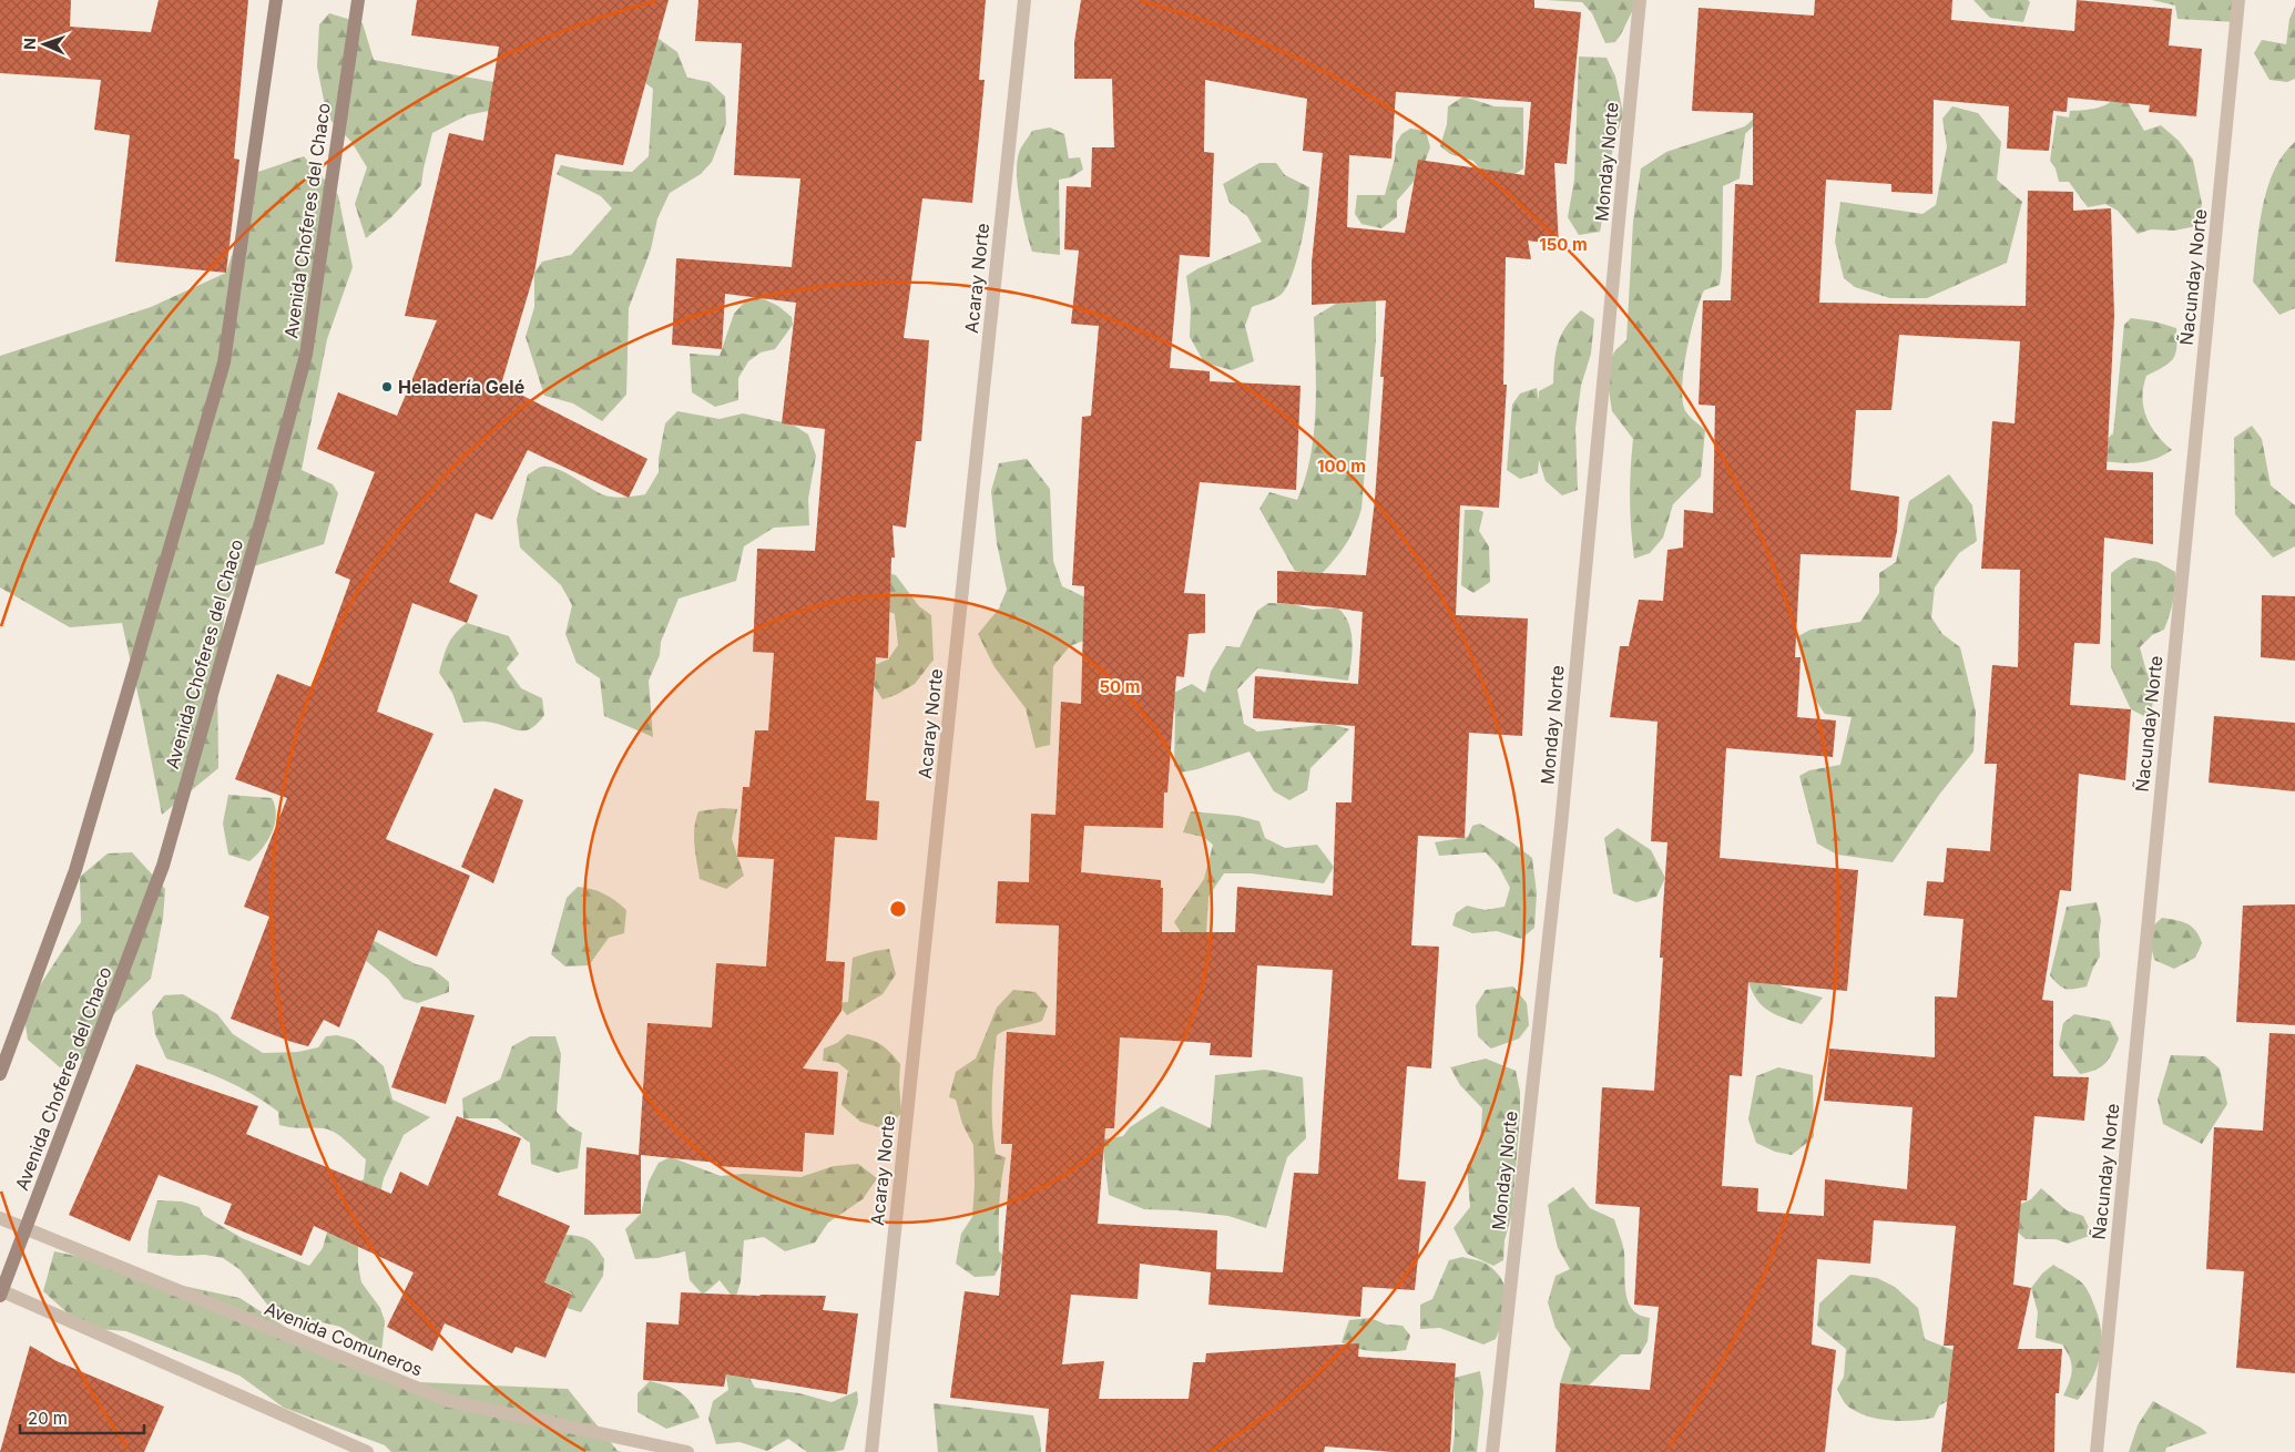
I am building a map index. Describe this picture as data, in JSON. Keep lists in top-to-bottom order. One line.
{"streets":{"street":["Monday Norte","Avenida Choferes del Chaco","Ñacunday Norte","Acaray Norte","Avenida Comuneros"]},"crossings":[["Avenida Choferes del Chaco","Avenida Comuneros"]],"places":["Heladería Gelé"],"scale_bar":"20 m","north":"left","rings":["150 m","100 m","50 m"]}
